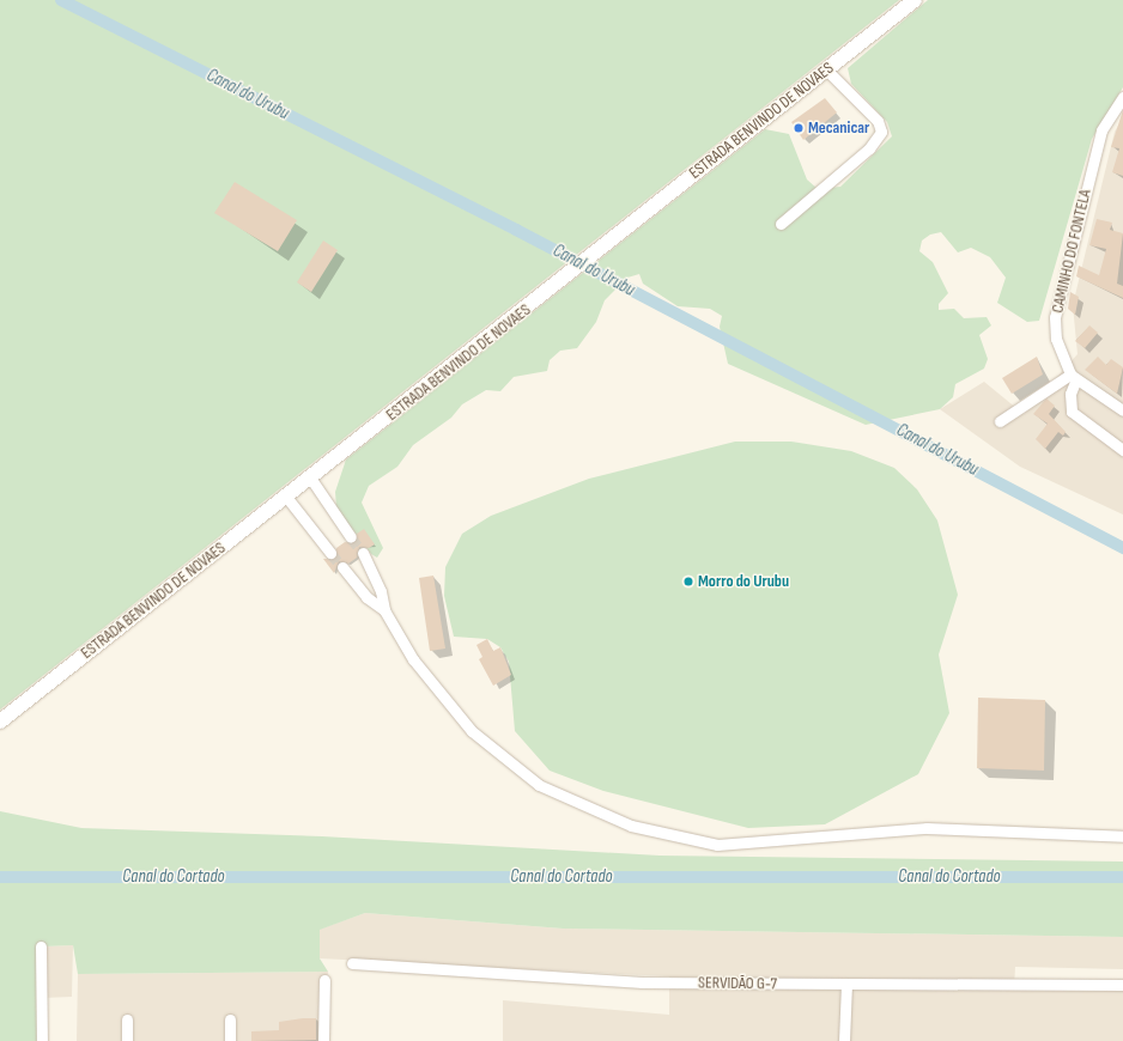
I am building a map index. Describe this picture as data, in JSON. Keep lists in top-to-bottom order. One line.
{"streets":{"street":["ESTRADA BENVINDO DE NOVAES","CAMINHO DO FONTELA","SERVIDÃO G-7"]},"water":["Canal do Urubu","Canal do Cortado"],"places":["Mecanicar","Morro do Urubu"]}
